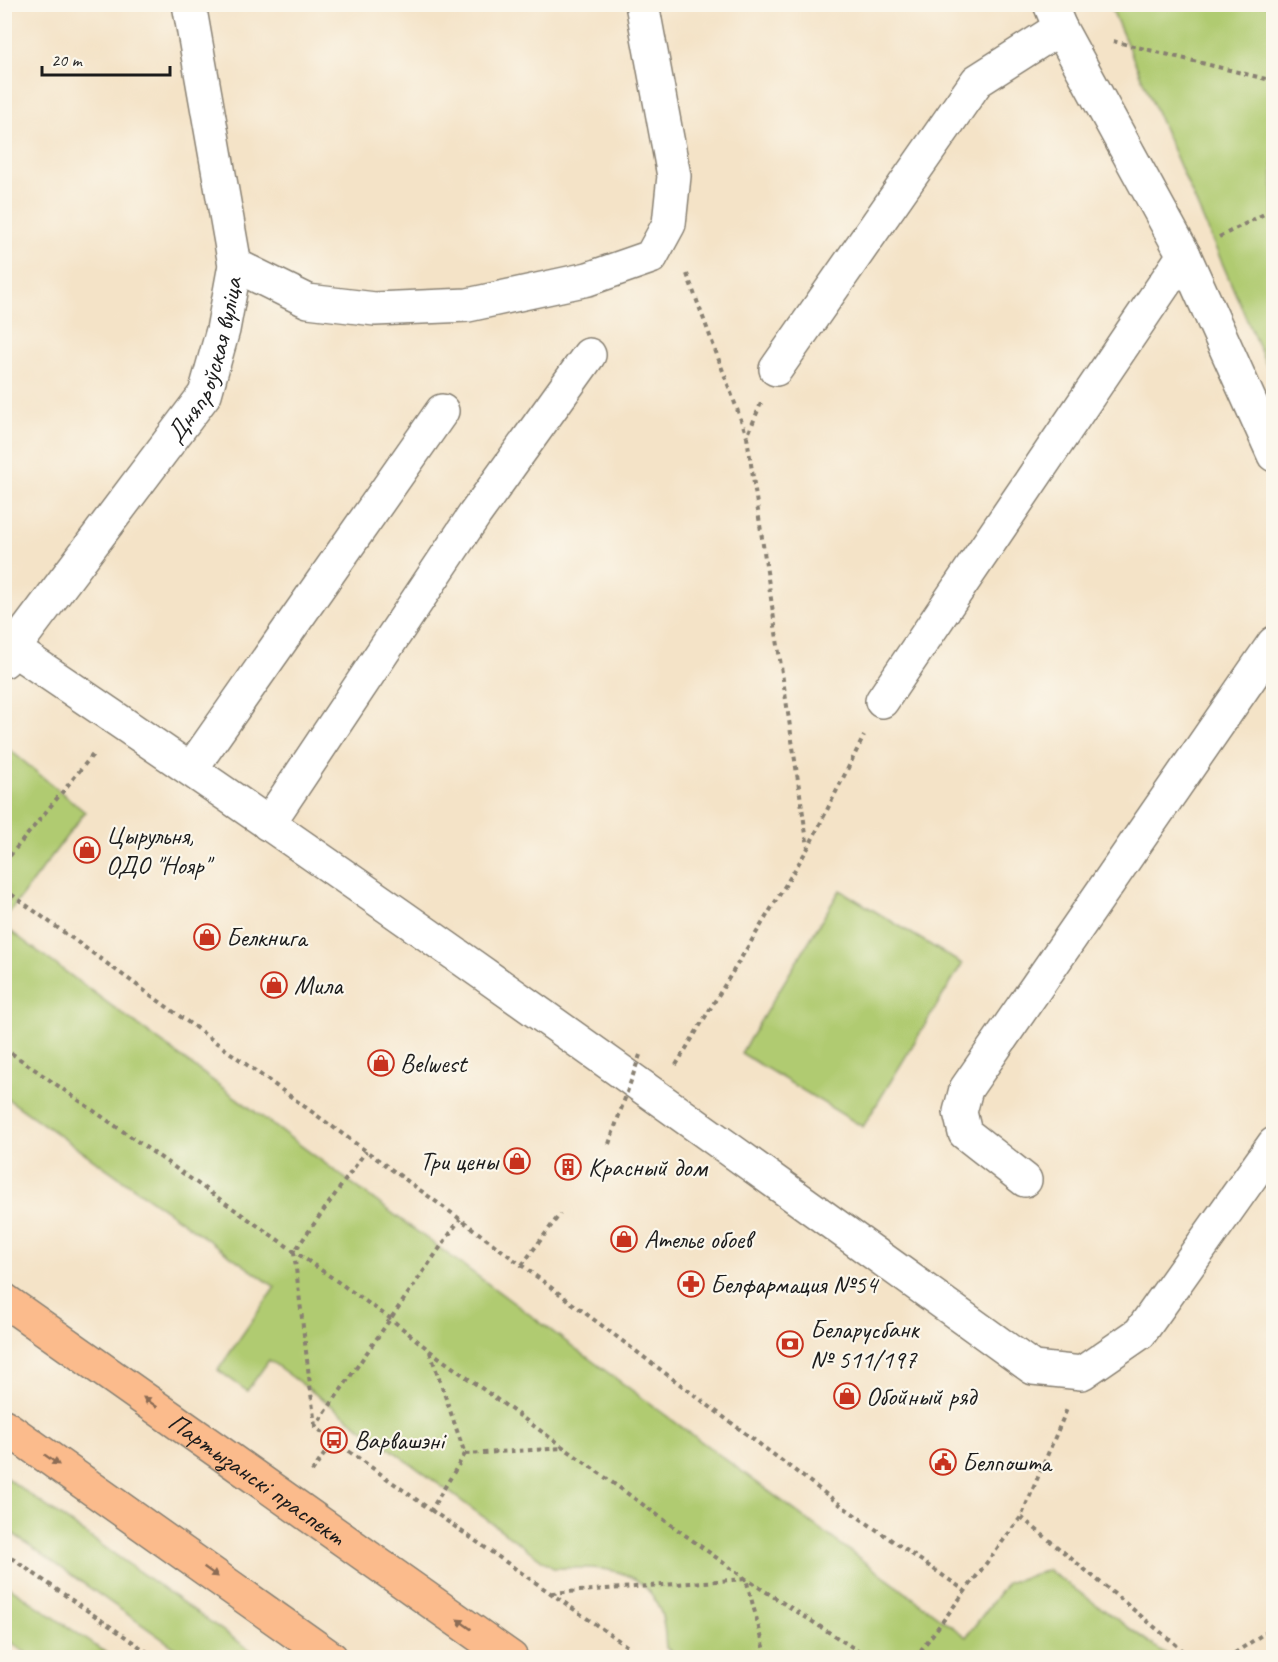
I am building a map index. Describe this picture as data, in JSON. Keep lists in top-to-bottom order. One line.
{"streets":{"main road":["Партызанскі праспект"],"street":["Дняпроўская вуліца"]},"places":{"shop":["Цырульня, ОДО \"Нояр\"","Белкнига","Мила","Belwest","Три цены","Ателье обоев","Обойный ряд"],"building":["Красный дом"],"pharmacy":["Белфармация №54"],"bank":["Беларусбанк № 511/197"],"bus stop":["Варвашэні"],"public building":["Белпошта"]},"scale_bar":"20 m"}
